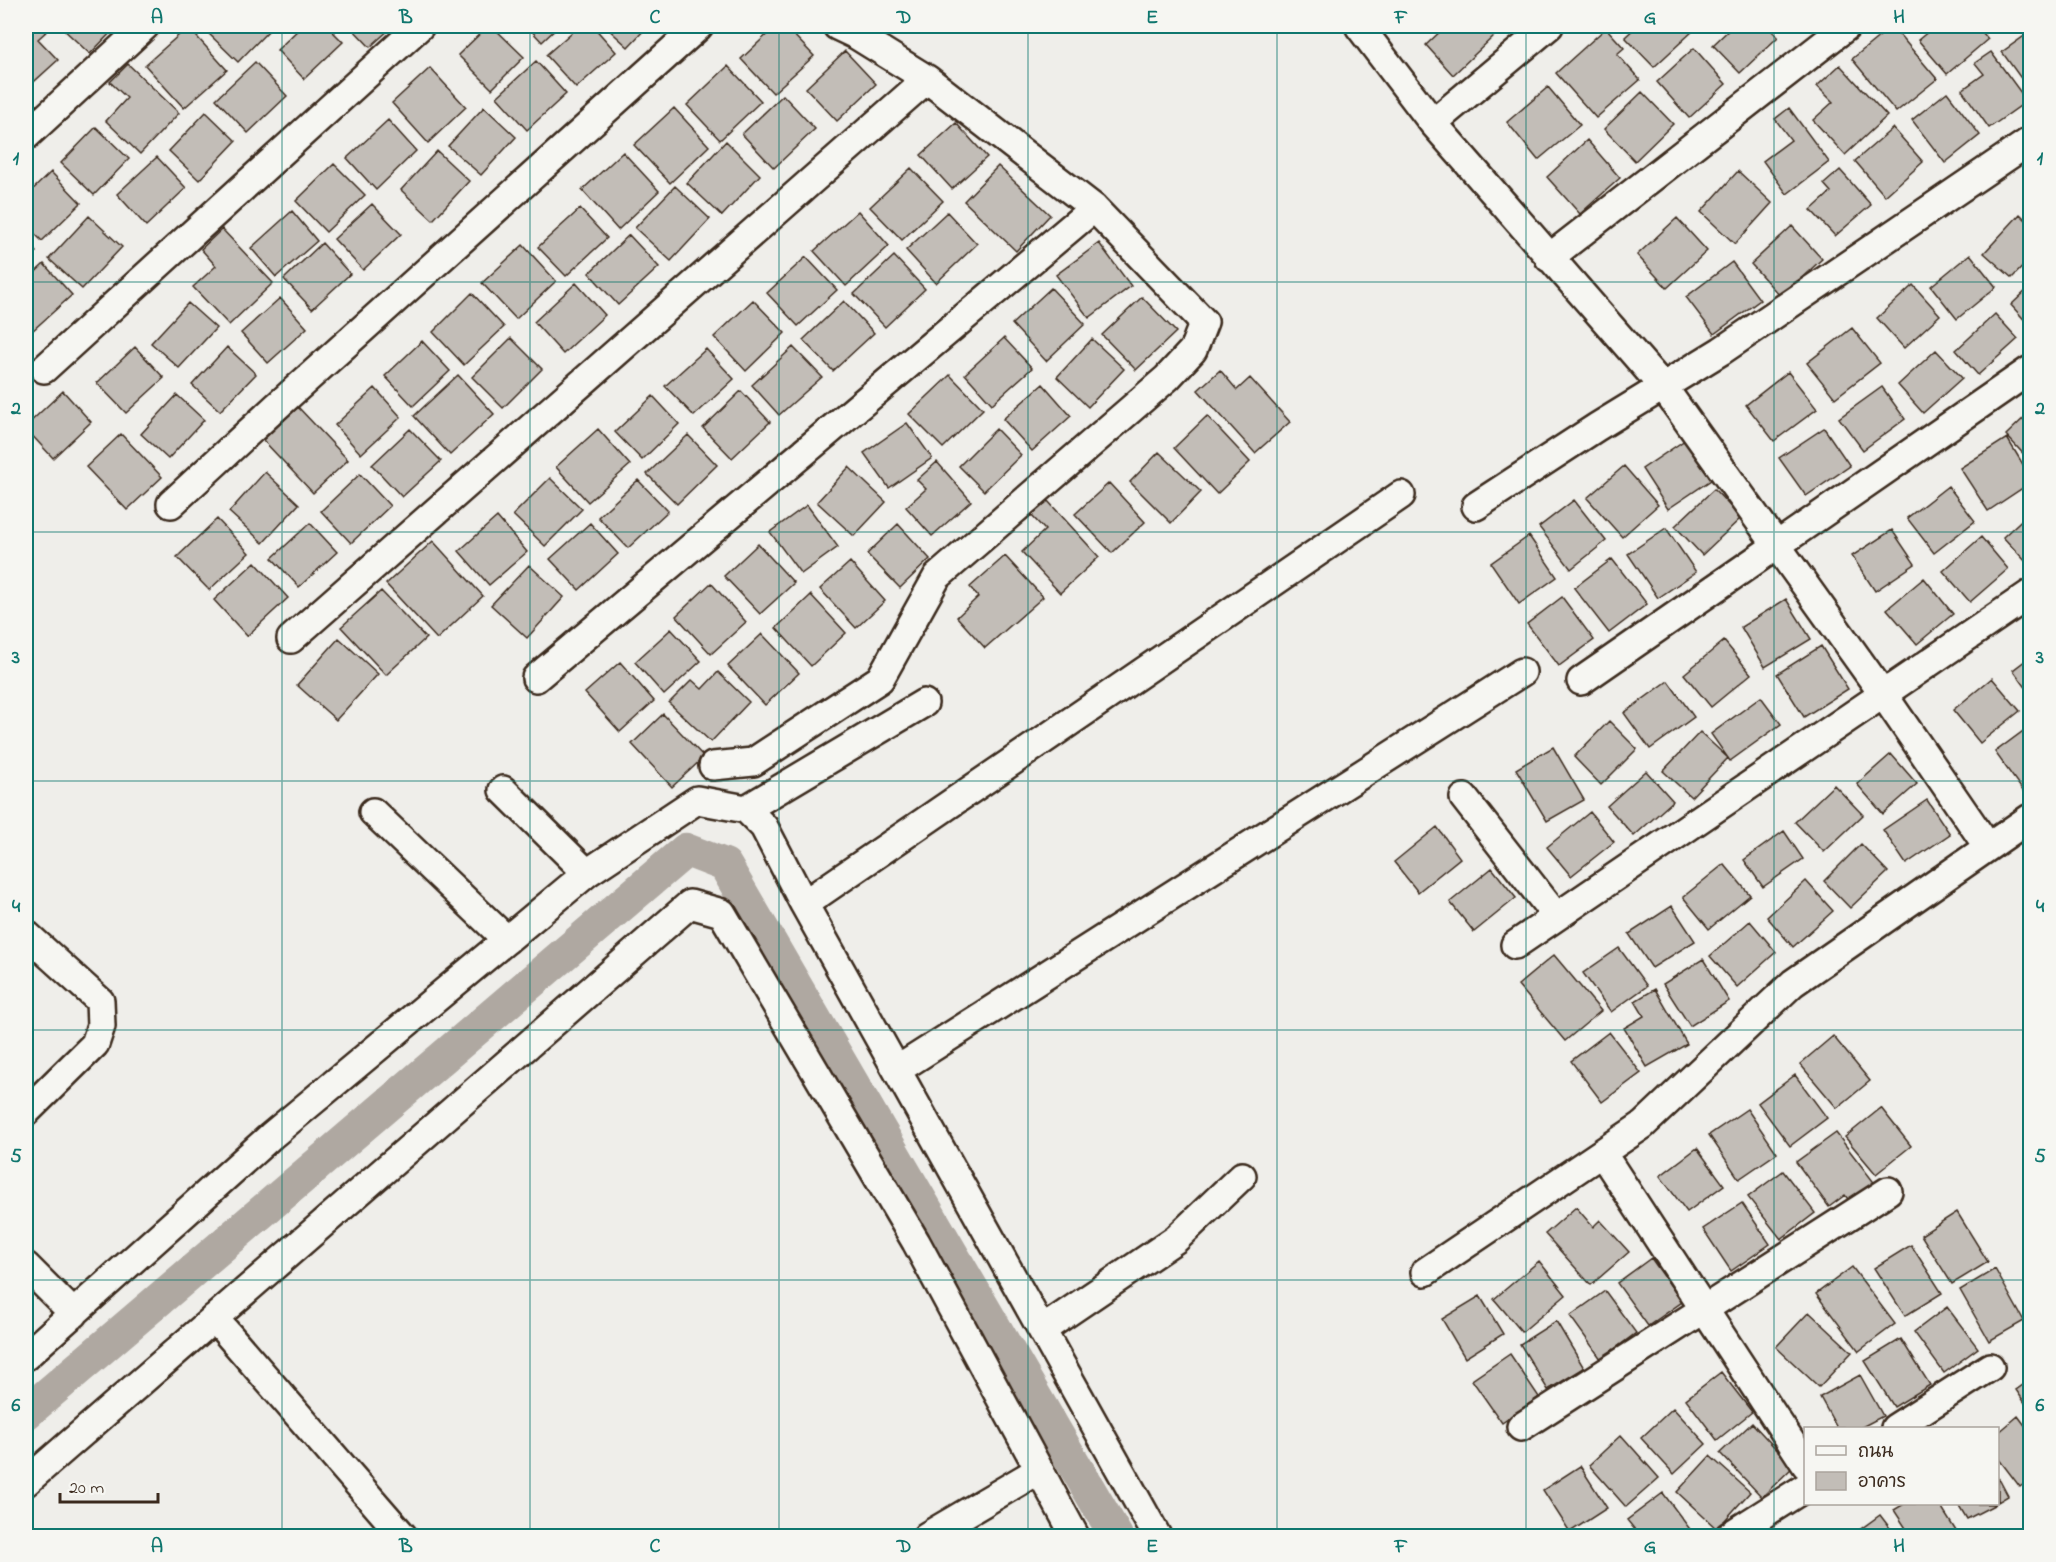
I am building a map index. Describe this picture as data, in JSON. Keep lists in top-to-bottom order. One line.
{"legend":["ถนน","อาคาร"],"scale_bar":"20 m","grid":{"columns":["A","B","C","D","E","F","G","H"],"rows":["1","2","3","4","5","6"]}}
